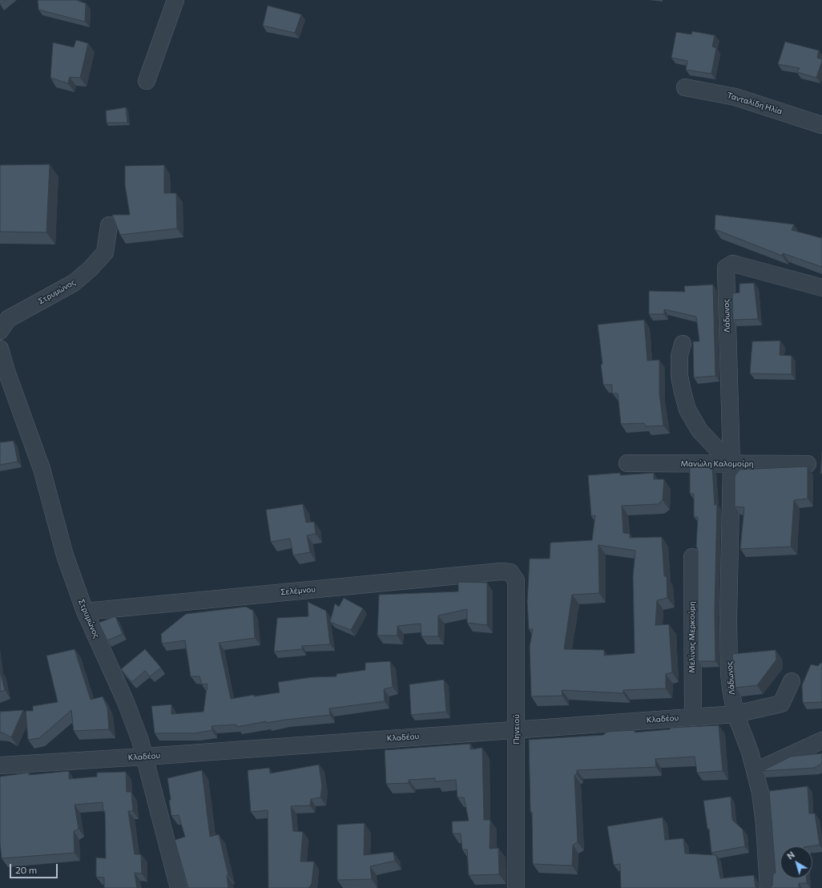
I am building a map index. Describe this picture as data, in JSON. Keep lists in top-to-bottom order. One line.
{"streets":{"street":["Τανταλίδη Ηλία","Στρυμώνος","Λάδωνος","Μανώλη Καλομοίρη","Σελέμνου","Μελίνας Μερκούρη","Κλαδέου","Πηνειού"]},"crossings":[["Στρυμώνος","Σελέμνου"],["Στρυμώνος","Κλαδέου"],["Λάδωνος","Μανώλη Καλομοίρη"],["Λάδωνος","Κλαδέου"],["Σελέμνου","Πηνειού"],["Μελίνας Μερκούρη","Κλαδέου"],["Κλαδέου","Πηνειού"]],"scale_bar":"20 m","north":"top left"}
